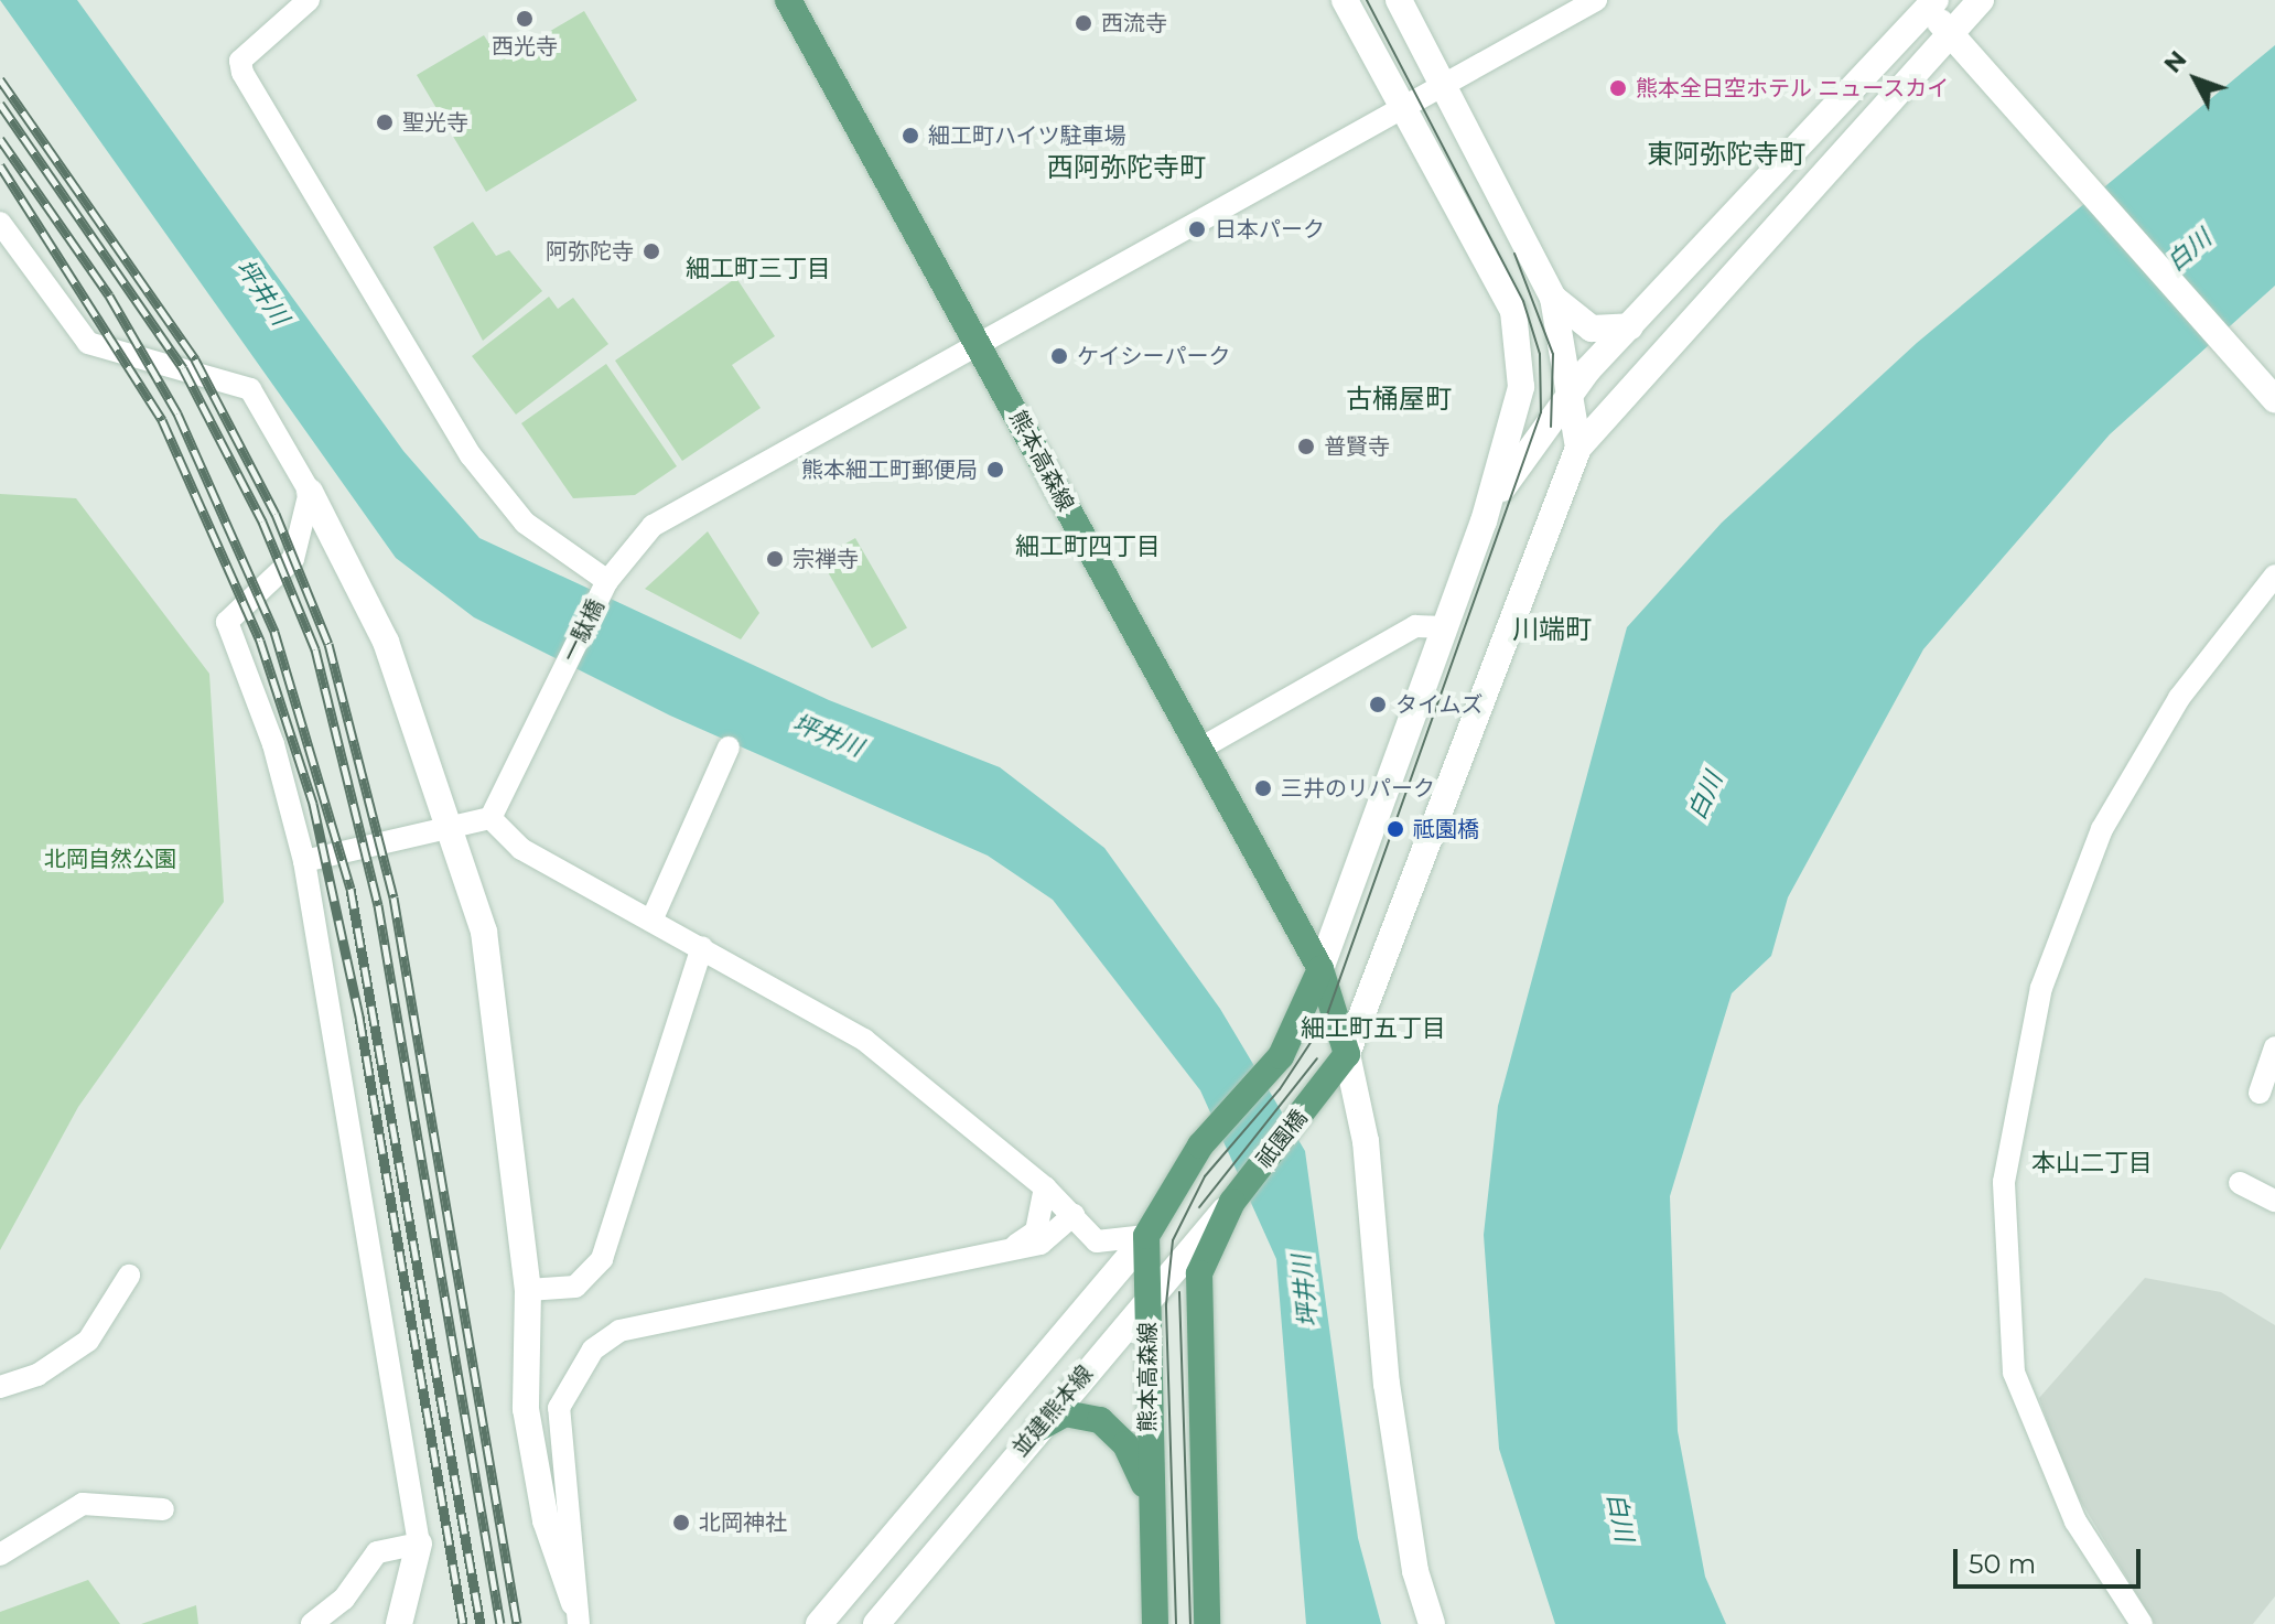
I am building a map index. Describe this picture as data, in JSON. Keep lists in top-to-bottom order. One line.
{"streets":{"main road":["熊本高森線","祇園橋"],"street":["一駄橋","並建熊本線"]},"crossings":[["熊本高森線","一駄橋"],["熊本高森線","祇園橋"],["熊本高森線","並建熊本線"],["祇園橋","並建熊本線"]],"districts":["東阿弥陀寺町","西阿弥陀寺町","細工町三丁目","古桶屋町","細工町四丁目","川端町","細工町五丁目","本山二丁目"],"water":["白川","坪井川"],"parks":["北岡自然公園"],"places":["西光寺","西流寺","熊本全日空ホテル ニュースカイ","聖光寺","細工町ハイツ駐車場","日本パーク","阿弥陀寺","ケイシーパーク","普賢寺","熊本細工町郵便局","宗禅寺","タイムズ","三井のリパーク","祗園橋","北岡神社"],"scale_bar":"50 m","north":"top left"}
